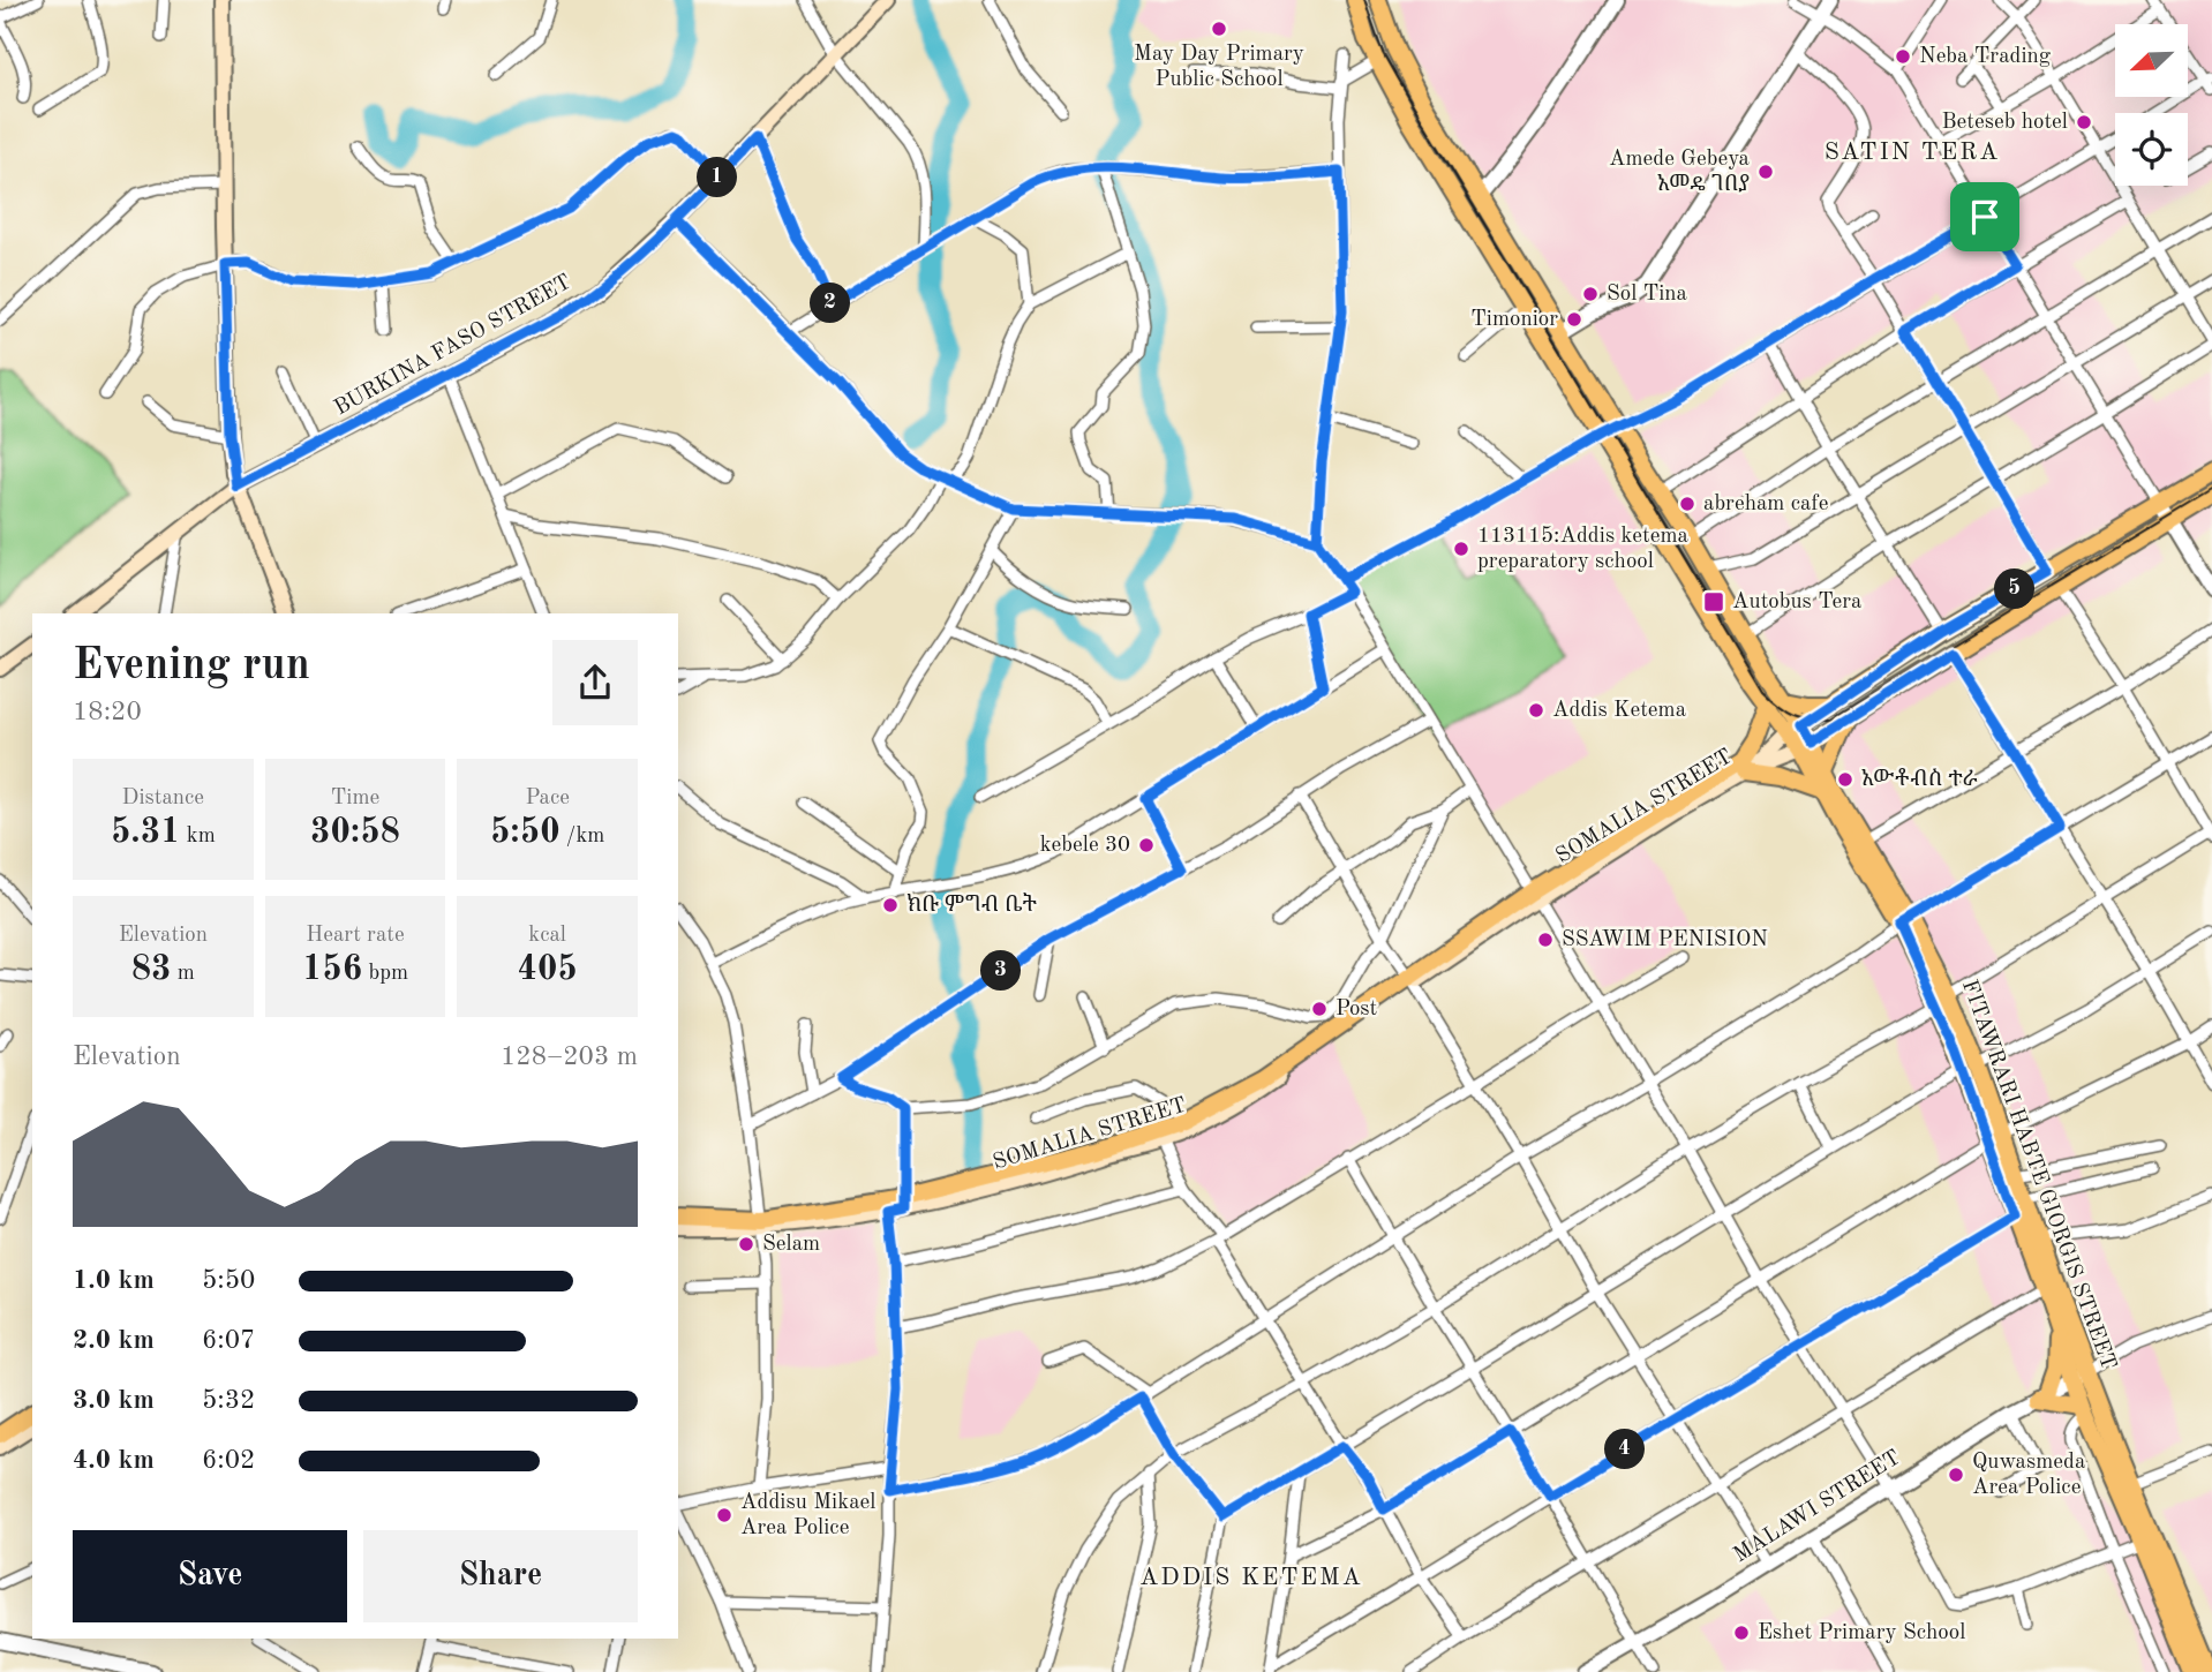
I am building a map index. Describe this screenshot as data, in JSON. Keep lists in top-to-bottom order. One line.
{"streets":{"main road":["BURKINA FASO STREET","SOMALIA STREET","FITAWRARI HABTE GIORGIS STREET"],"street":["MALAWI STREET"]},"crossings":[["SOMALIA STREET","FITAWRARI HABTE GIORGIS STREET"],["FITAWRARI HABTE GIORGIS STREET","MALAWI STREET"]],"districts":["SATIN TERA","ADDIS KETEMA"],"places":{"other":["May Day Primary Public School","Neba Trading","Beteseb hotel","Amede Gebeya አመዴ ገበያ","Sol Tina","Timonior","abreham cafe","113115:Addis ketema preparatory school","Addis Ketema","አውቶብስ ተራ","kebele 30","ክቡ ምግብ ቤት","SSAWIM PENISION","Post","Selam","Quwasmeda Area Police","Addisu Mikael Area Police","Eshet Primary School"],"transit":["Autobus Tera"]},"north":"bottom left","page":{"pins":["1","2","5","3","4"],"heading":["Evening run","18:20"],"stats":[["Distance","5.31 km"],["Time","30:58"],["Pace","5:50 /km"],["Elevation","83 m"],["Heart rate","156 bpm"],["kcal","405"]],"chart":["Elevation","128–203 m"],"list":[{"name":"1.0 km","note":"5:50"},{"name":"2.0 km","note":"6:07"},{"name":"3.0 km","note":"5:32"},{"name":"4.0 km","note":"6:02"}],"buttons":["Save","Share"]}}
